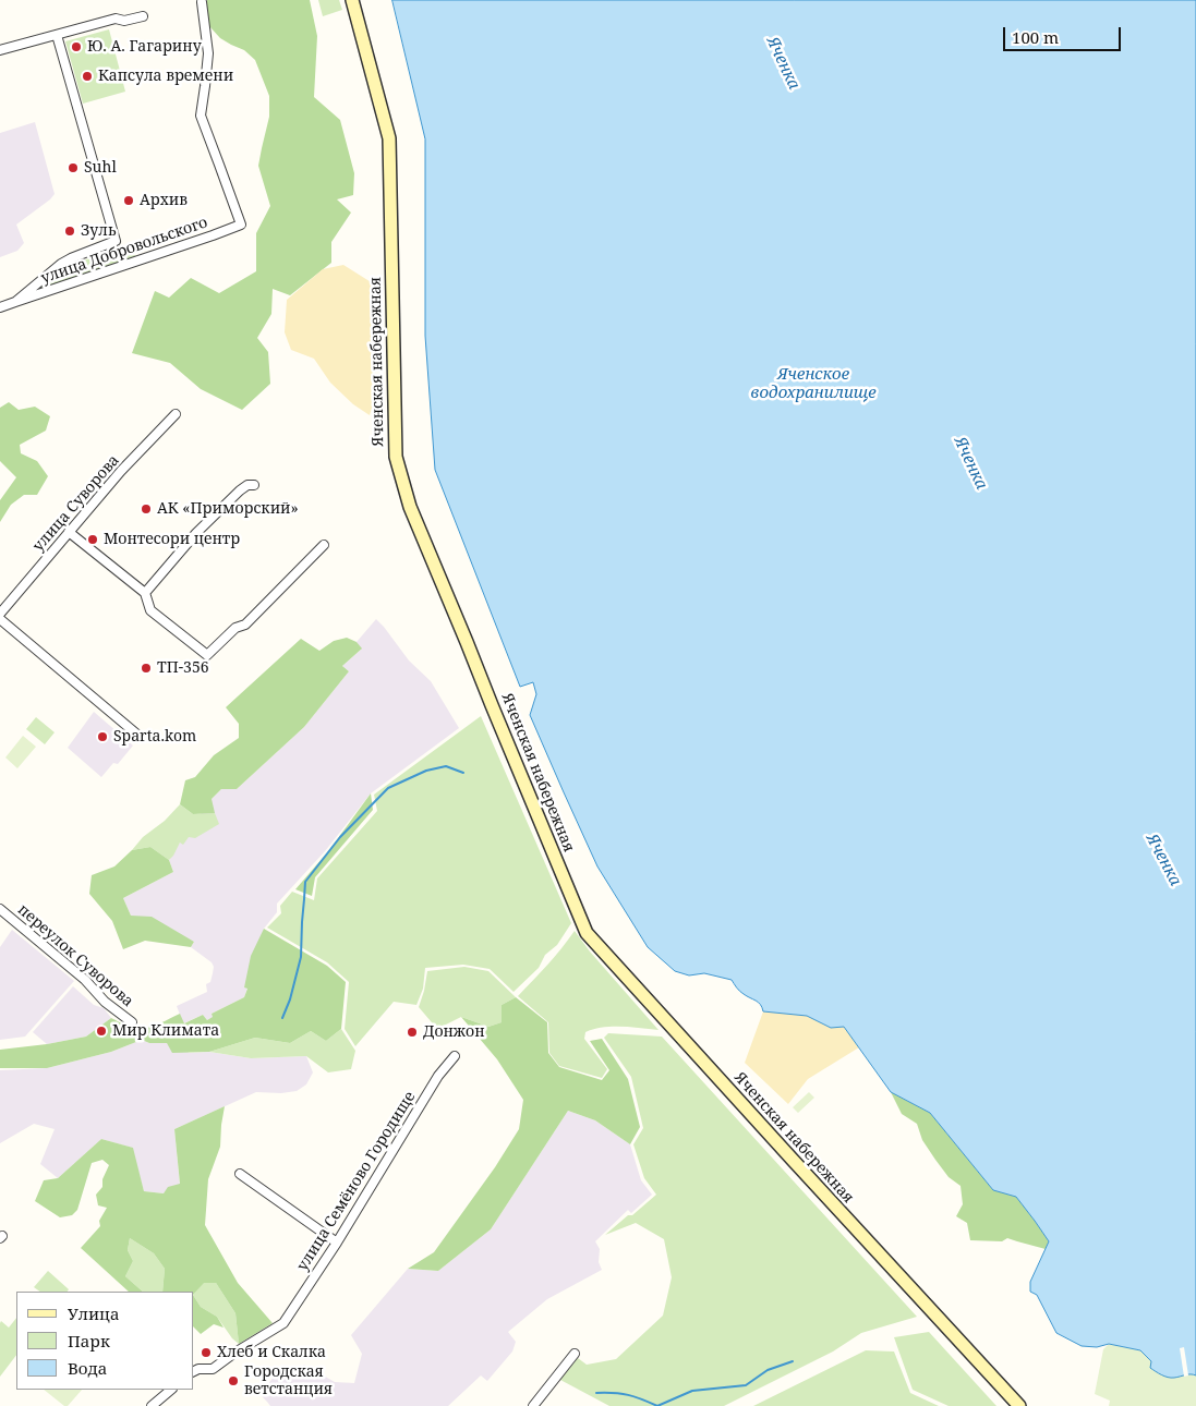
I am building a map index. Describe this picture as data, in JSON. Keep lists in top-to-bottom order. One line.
{"streets":{"street":["улица Добровольского","Яченская набережная","улица Суворова","переулок Суворова","улица Семёново Городище"]},"water":["Яченка","Яченское водохранилище"],"places":["Ю. А. Гагарину","Капсула времени","Suhl","Архив","Зуль","АК «Приморский»","Монтесори центр","ТП-356","Sparta.kom","Мир Климата","Донжон","Хлеб и Скалка","Городская ветстанция"],"legend":["Улица","Парк","Вода"],"scale_bar":"100 m"}
